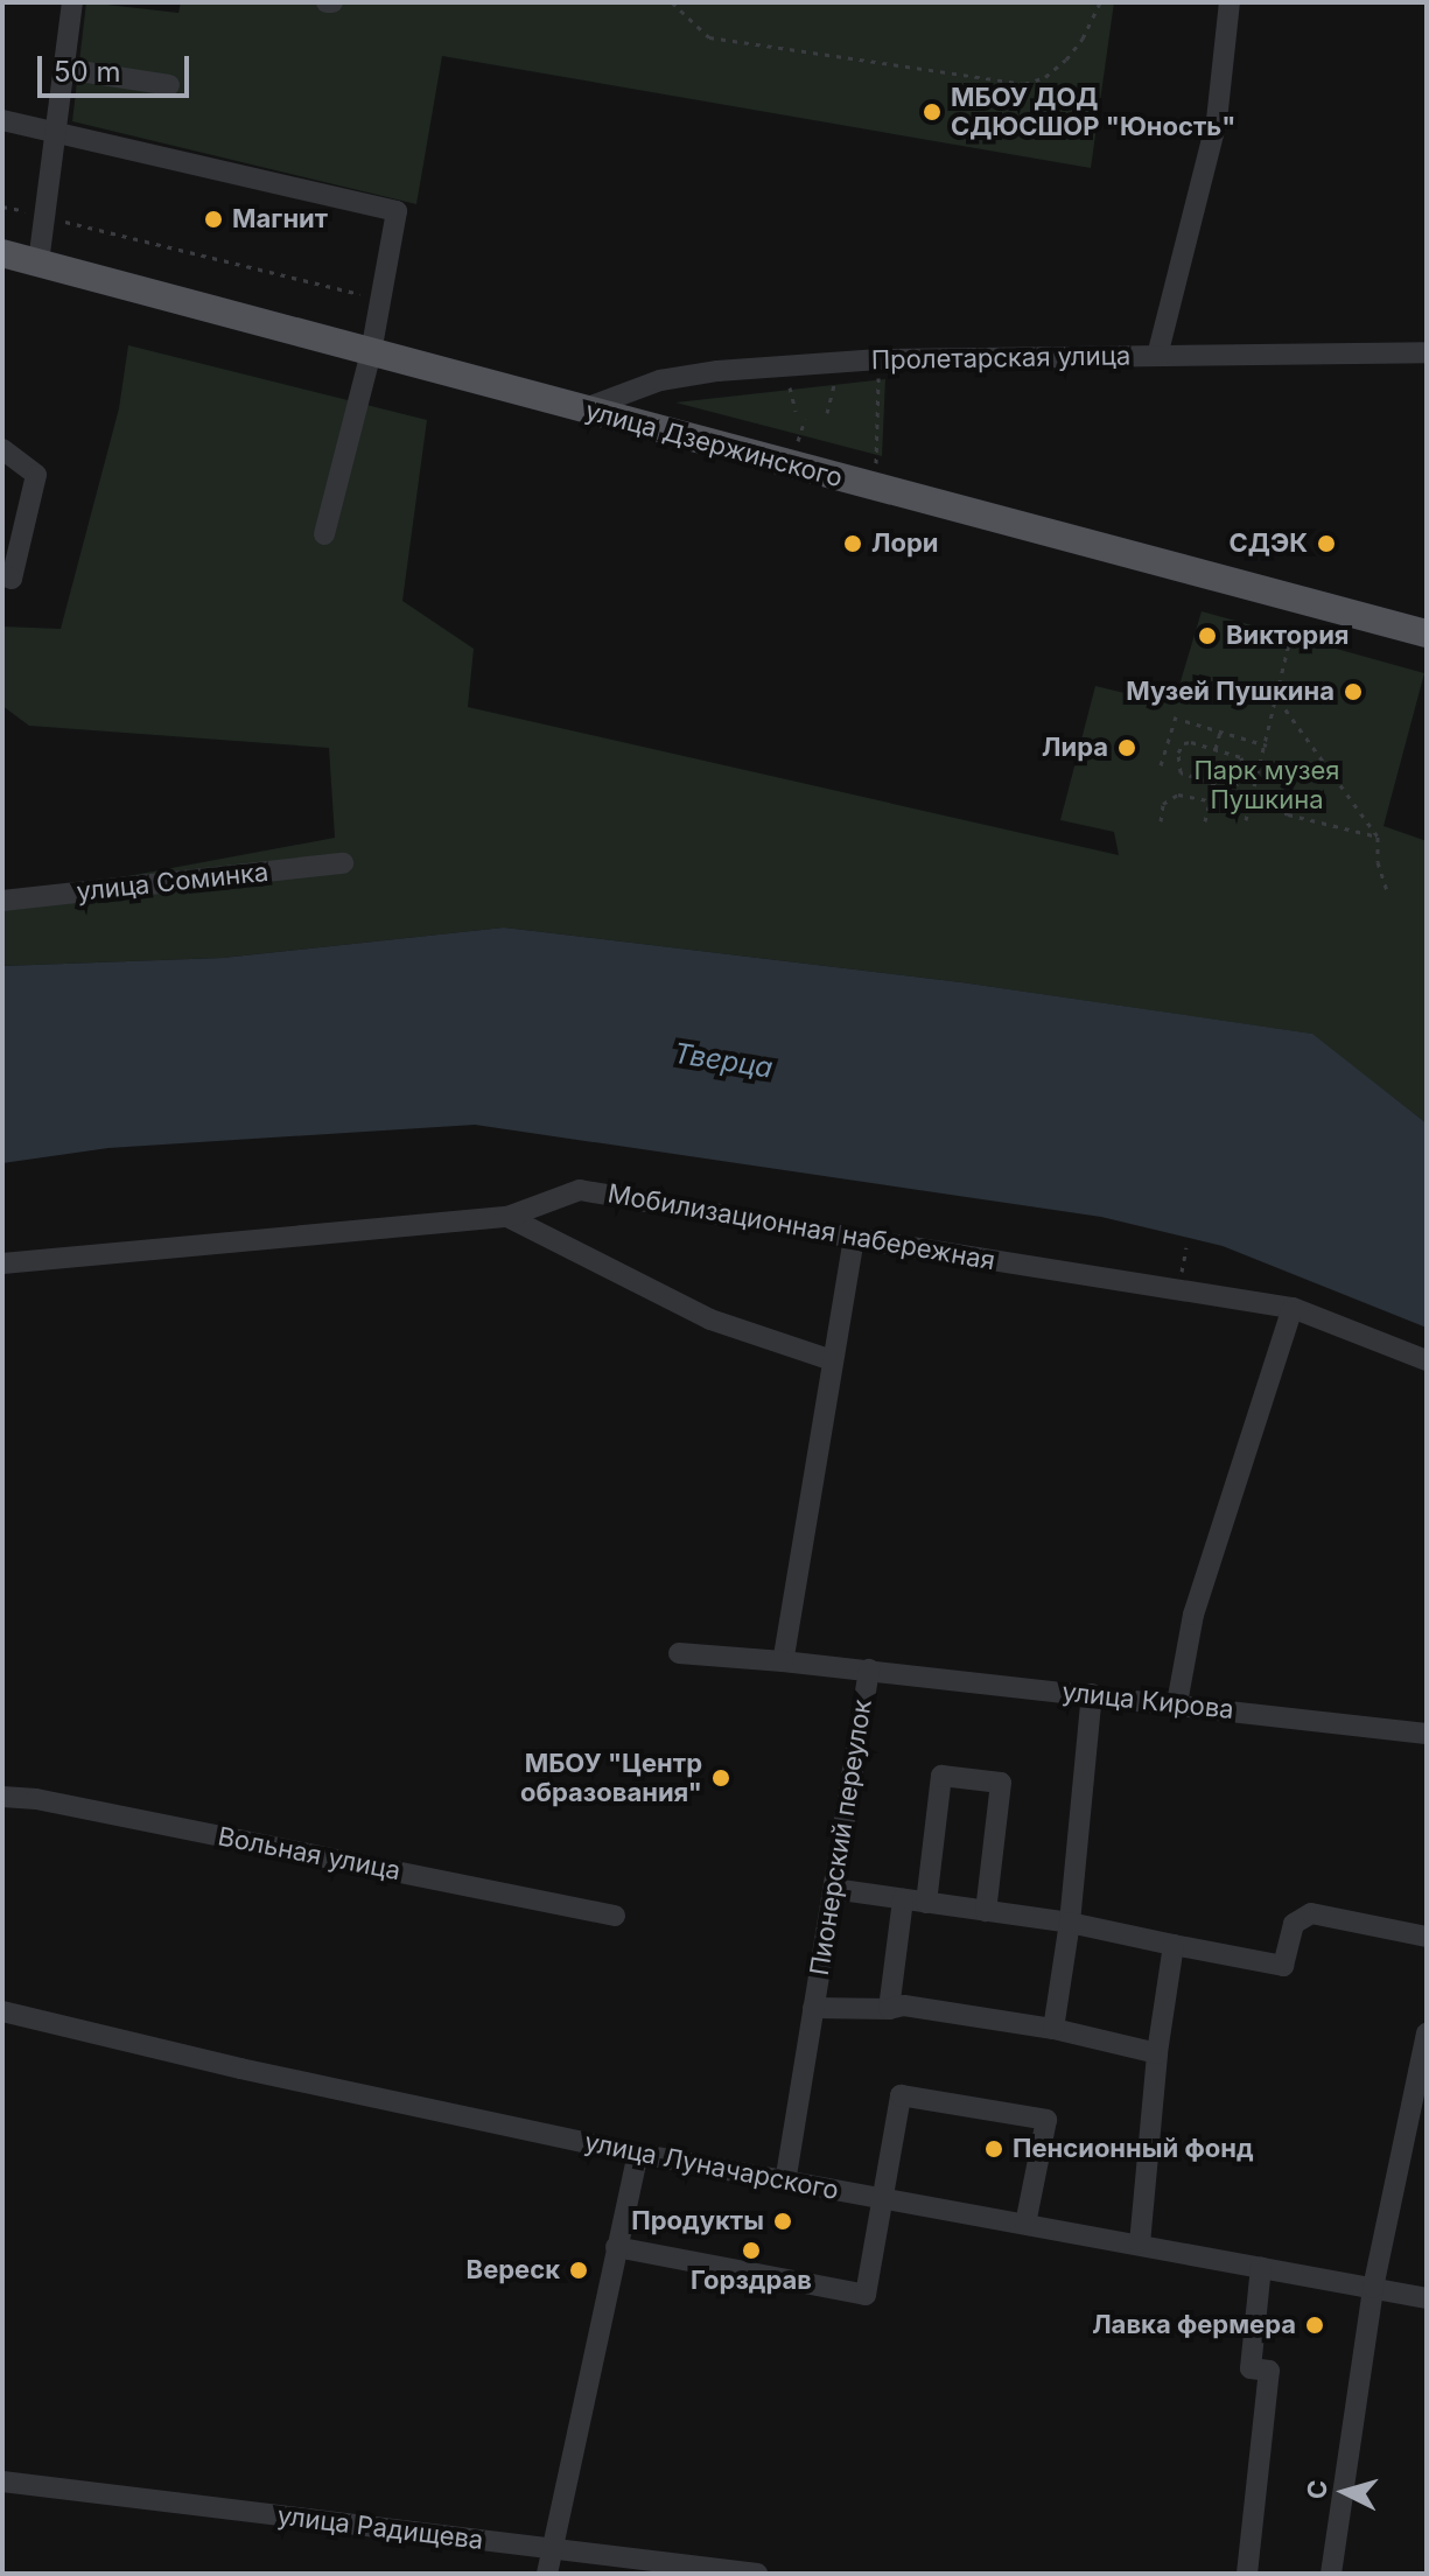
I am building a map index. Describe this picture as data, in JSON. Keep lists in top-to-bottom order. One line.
{"streets":{"main road":["улица Дзержинского"],"street":["Пролетарская улица","улица Соминка","Мобилизационная набережная","улица Кирова","Пионерский переулок","Вольная улица","улица Луначарского","улица Радищева"]},"crossings":[["Пролетарская улица","улица Дзержинского"],["улица Кирова","Пионерский переулок"],["Пионерский переулок","улица Луначарского"]],"water":["Тверца"],"parks":["Парк музея Пушкина"],"places":["МБОУ ДОД СДЮСШОР \"Юность\"","Магнит","Лори","СДЭК","Виктория","Музей Пушкина","Лира","МБОУ \"Центр образования\"","Пенсионный фонд","Продукты","Горздрав","Вереск","Лавка фермера"],"scale_bar":"50 m","north":"left"}
